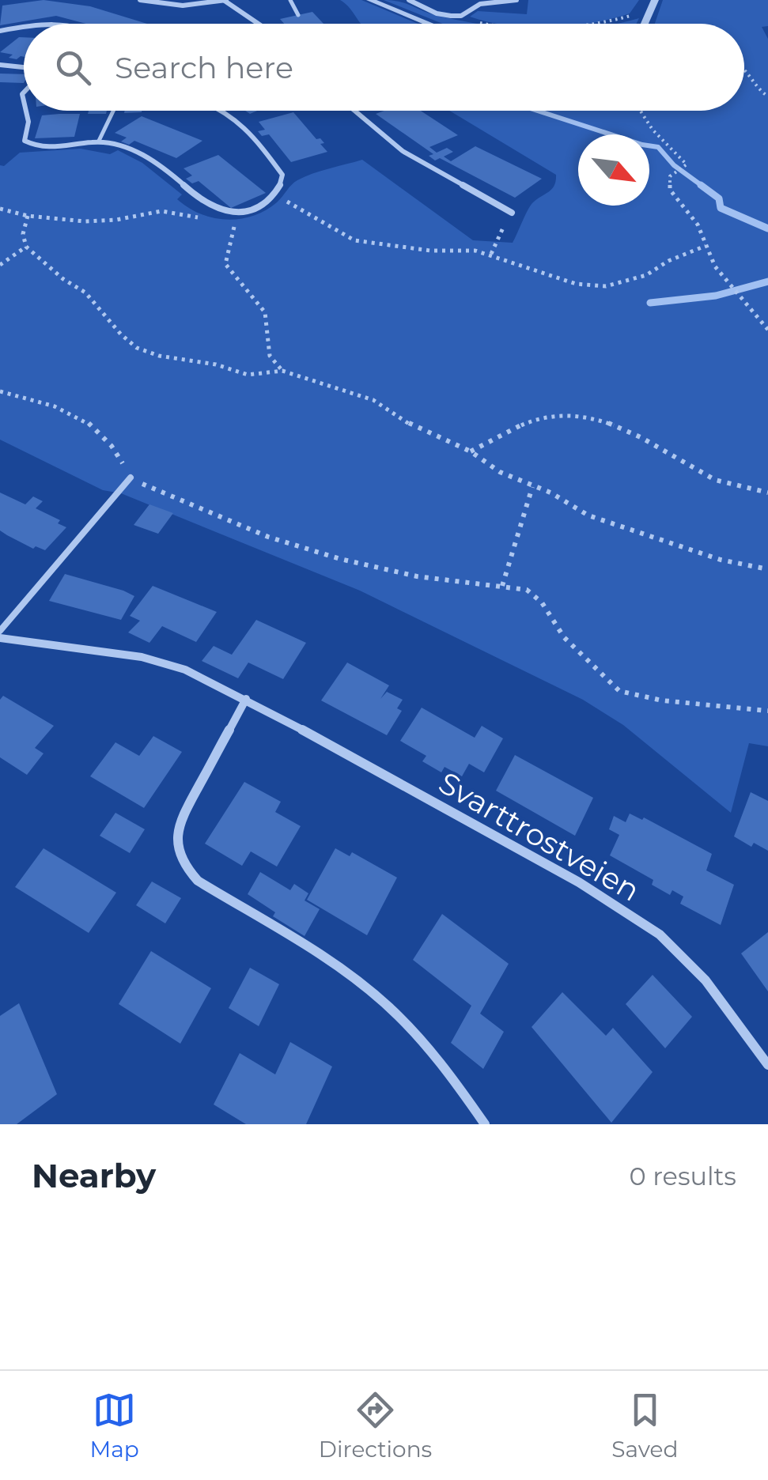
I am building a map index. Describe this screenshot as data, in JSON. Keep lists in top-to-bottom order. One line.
{"streets":{"street":["Svarttrostveien"]},"north":"bottom right","page":{"search":"Search here","heading":["Nearby","0 results"],"nav":["Map","Directions","Saved"]}}
